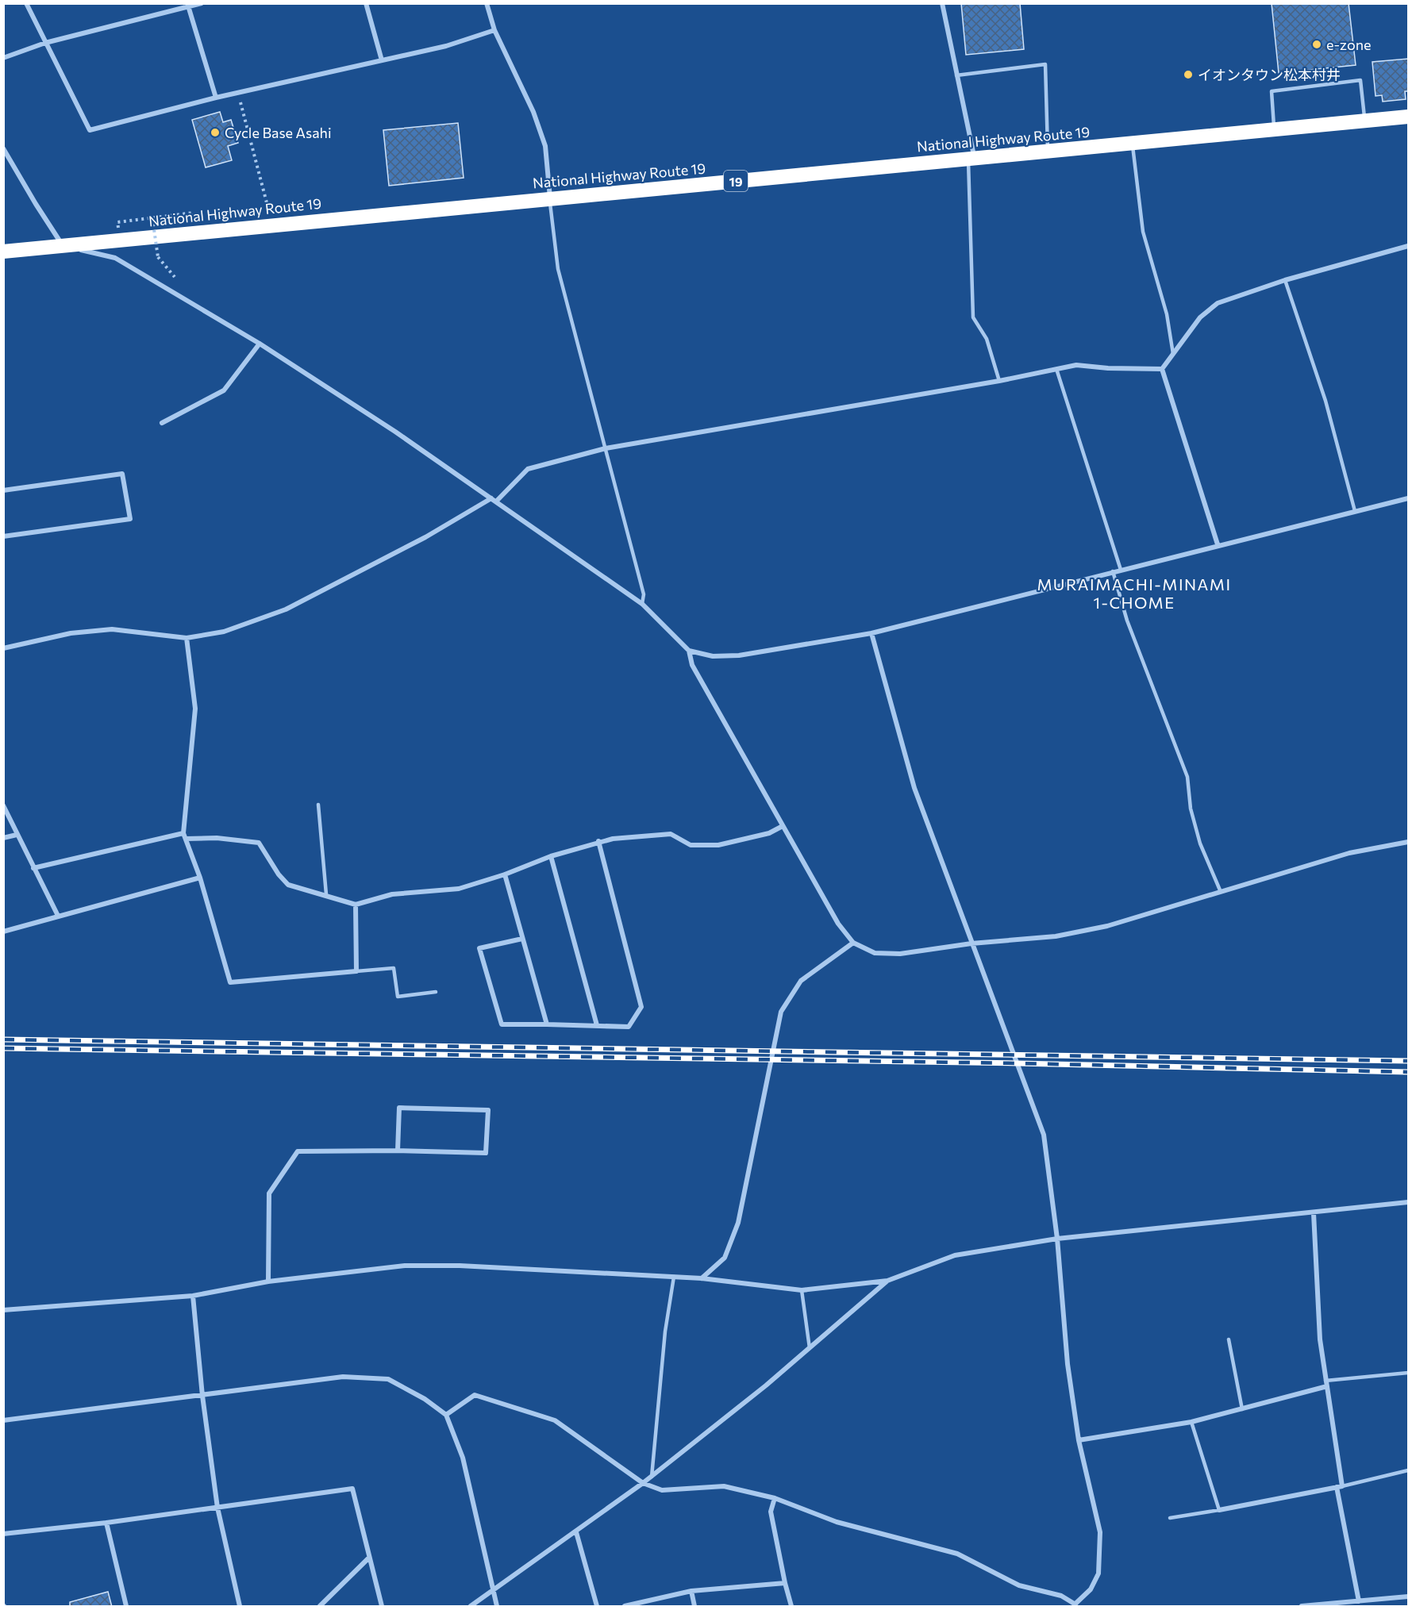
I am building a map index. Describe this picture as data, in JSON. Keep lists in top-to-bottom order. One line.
{"streets":{"highway":["National Highway Route 19","19"]},"districts":["MURAIMACHI-MINAMI 1-CHOME"],"places":["e-zone","イオンタウン松本村井","Cycle Base Asahi"]}
